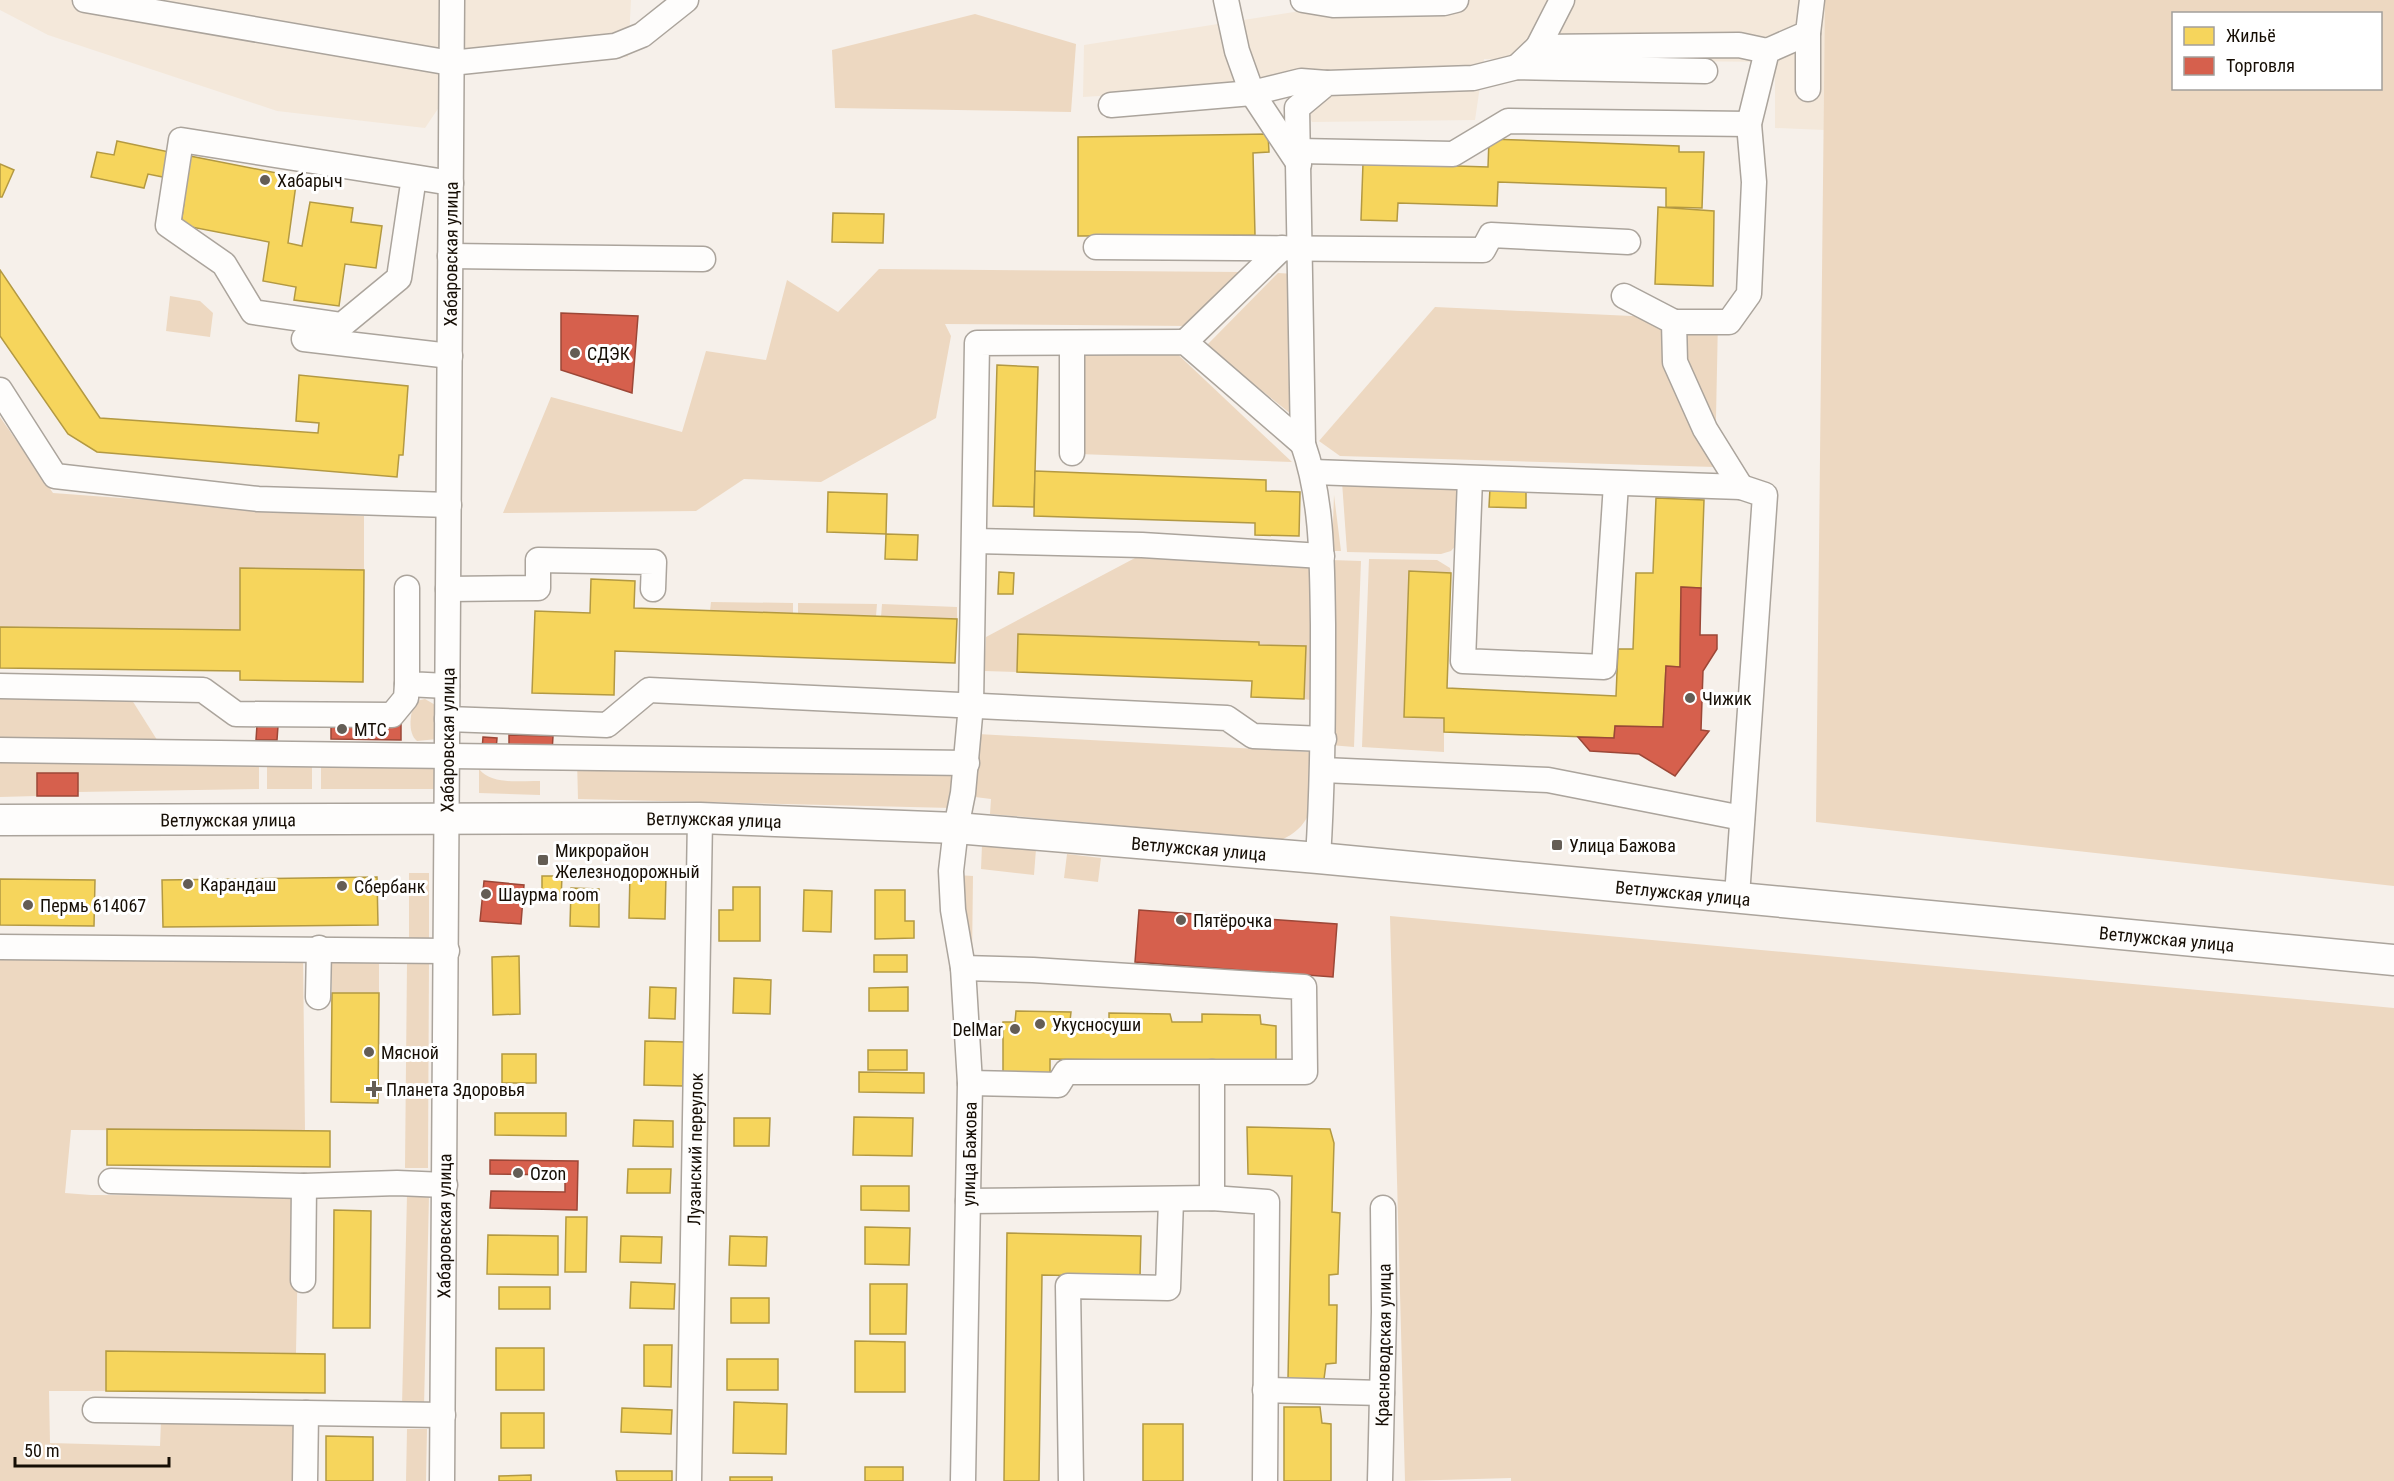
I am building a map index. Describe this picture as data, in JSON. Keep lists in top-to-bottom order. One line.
{"streets":{"main road":["Ветлужская улица"],"street":["Хабаровская улица","Лузанский переулок","улица Бажова","Красноводская улица"]},"crossings":[["Хабаровская улица","Ветлужская улица"],["Ветлужская улица","Лузанский переулок"],["Ветлужская улица","улица Бажова"]],"places":{"other":["Хабарыч","СДЭК","Чижик","МТС","Карандаш","Сбербанк","Шаурма room","Пермь 614067","Пятёрочка","Укусносуши","DelMar","Мясной","Ozon"],"transit":["Улица Бажова","Микрорайон Железнодорожный"],"health":["Планета Здоровья"]},"legend":["Жильё","Торговля"],"scale_bar":"50 m"}
